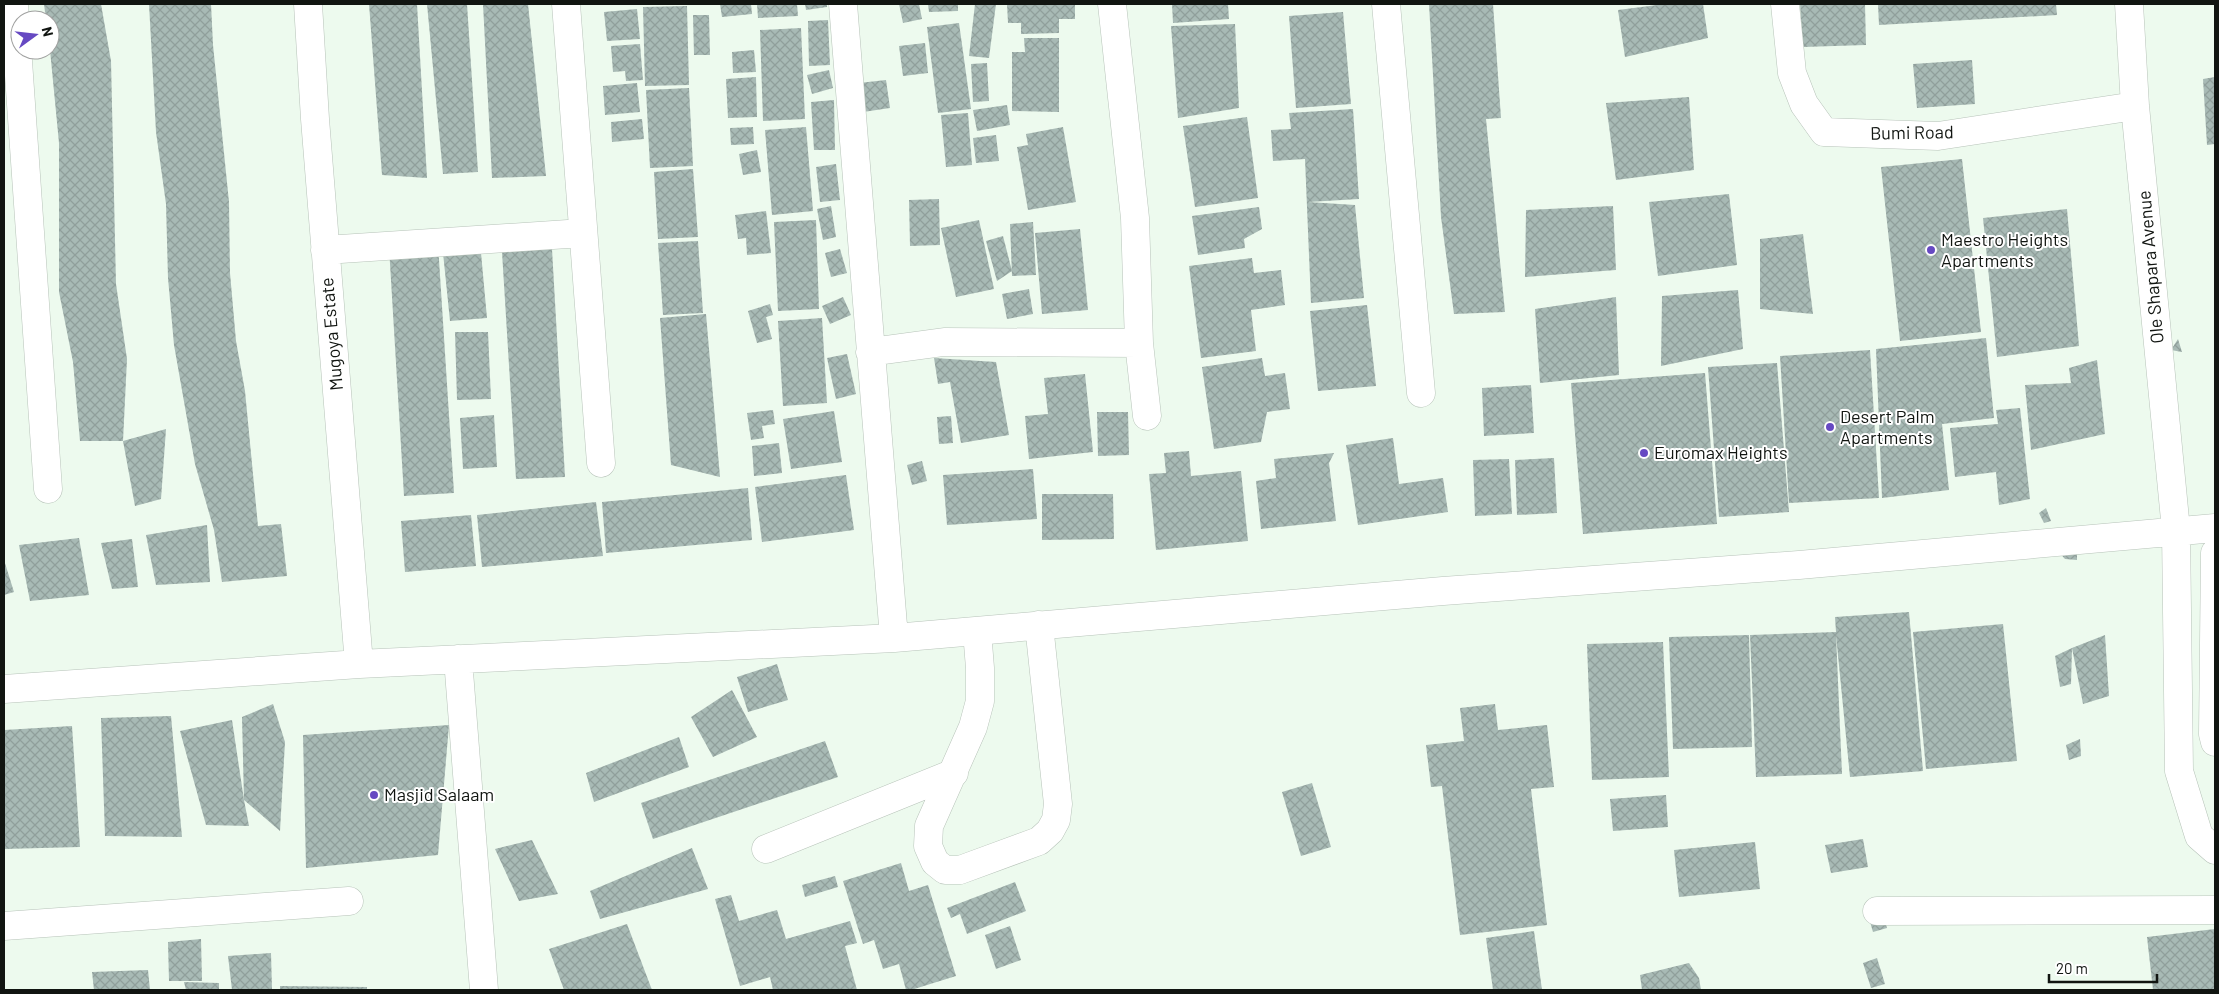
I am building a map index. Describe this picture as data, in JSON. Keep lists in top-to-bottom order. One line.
{"streets":{"street":["Bumi Road","Ole Shapara Avenue","Mugoya Estate"]},"crossings":[["Bumi Road","Ole Shapara Avenue"]],"places":["Maestro Heights Apartments","Desert Palm Apartments","Euromax Heights","Masjid Salaam"],"scale_bar":"20 m","north":"right"}
